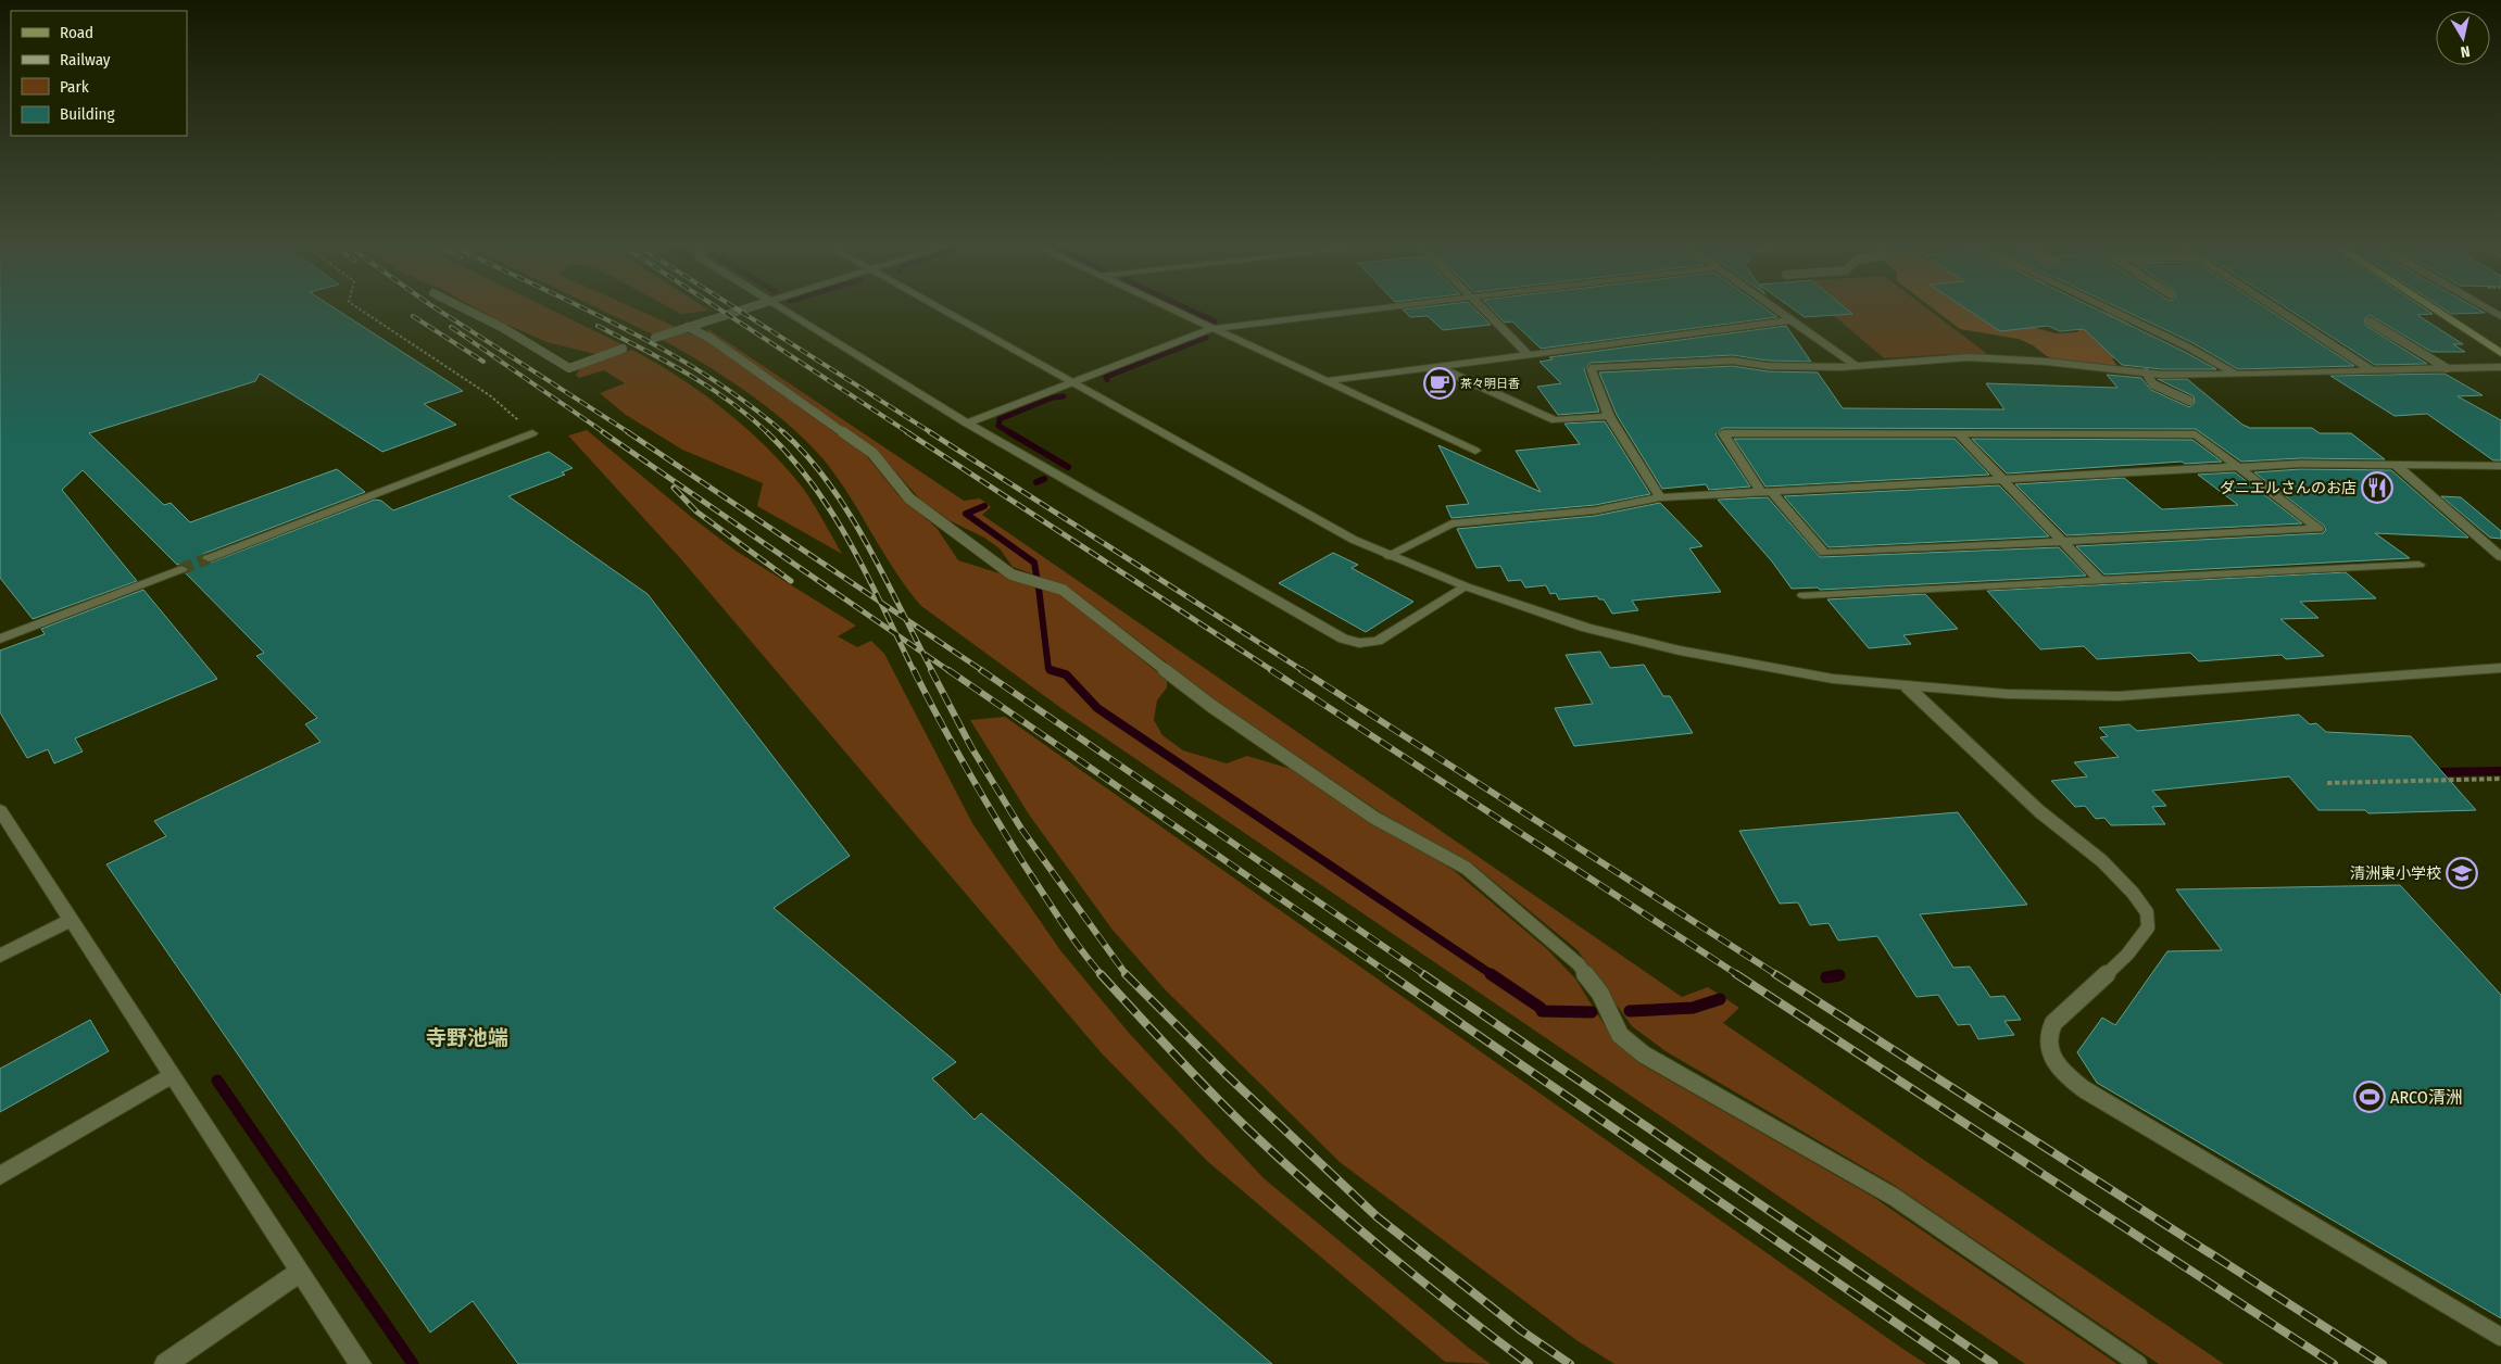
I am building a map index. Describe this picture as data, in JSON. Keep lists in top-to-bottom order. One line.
{"districts":["寺野池端"],"places":{"cafe":["茶々明日香"],"restaurant":["ダニエルさんのお店"],"school or university":["清洲東小学校"],"sports":["ARCO清洲"]},"legend":["Road","Railway","Park","Building"],"north":"bottom"}
